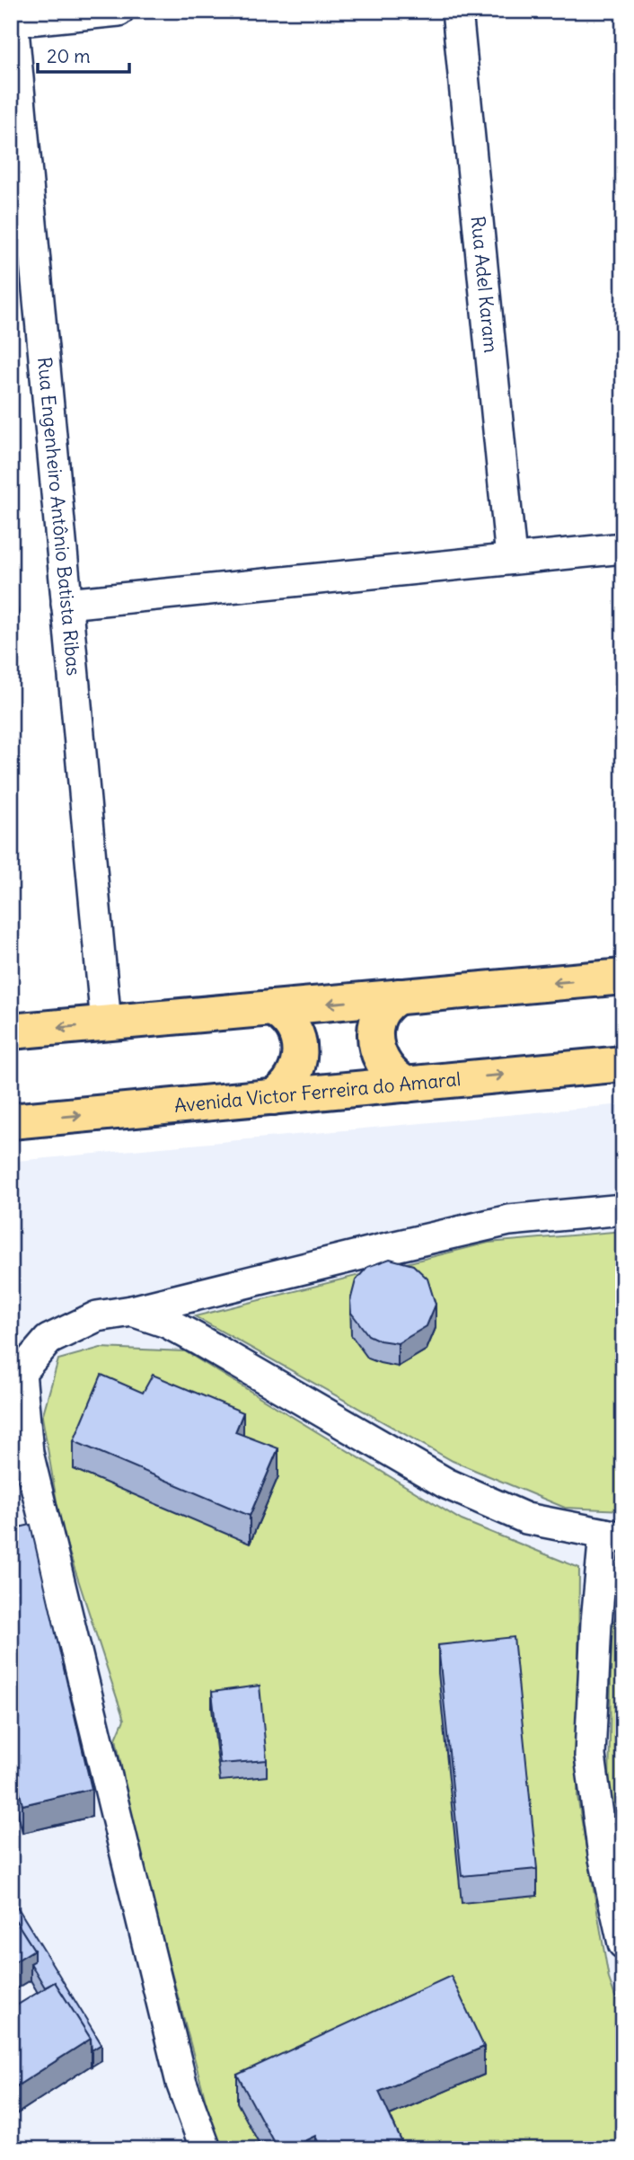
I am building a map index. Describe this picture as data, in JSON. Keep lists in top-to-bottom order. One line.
{"streets":{"highway":["Avenida Victor Ferreira do Amaral"],"street":["Rua Adel Karam","Rua Engenheiro Antônio Batista Ribas"]},"scale_bar":"20 m"}
